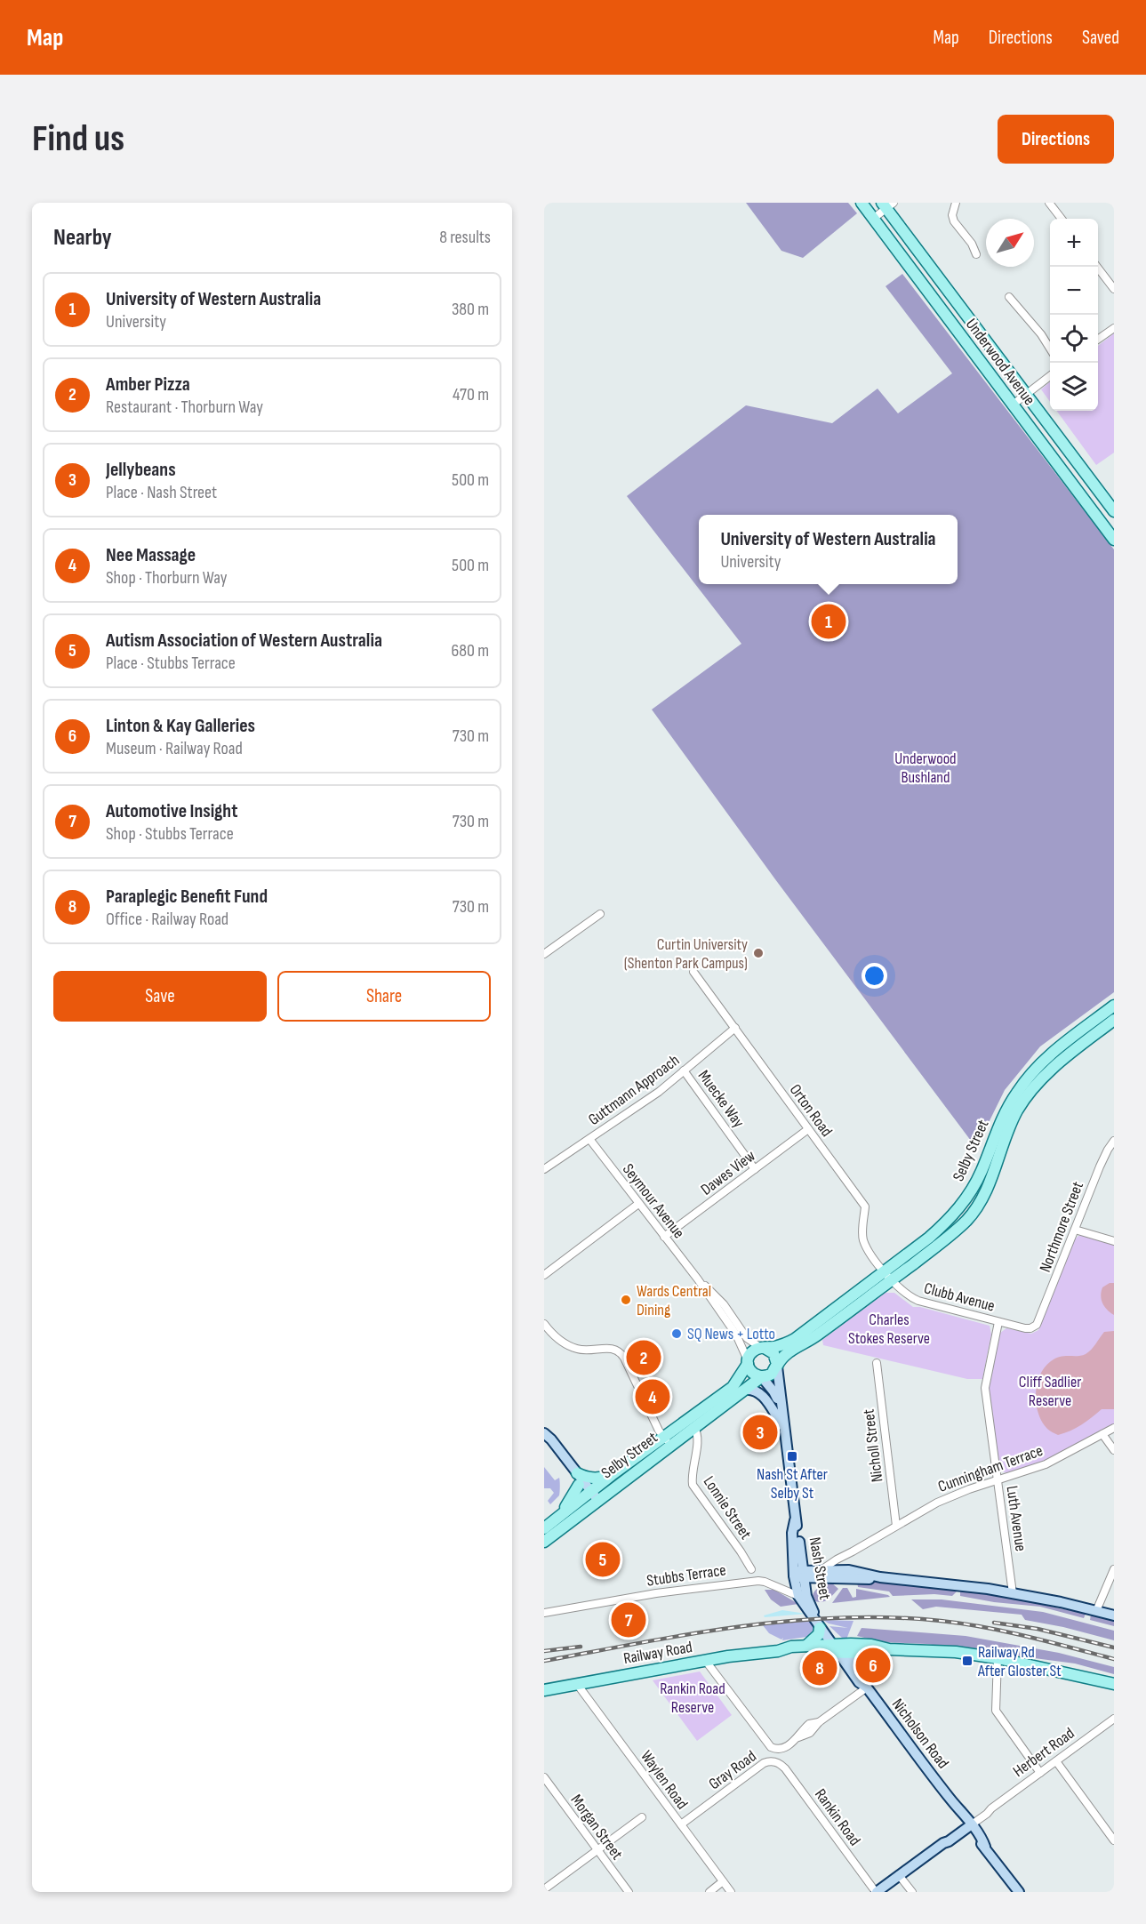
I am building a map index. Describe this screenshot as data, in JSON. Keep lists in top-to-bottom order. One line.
{"streets":{"main road":["Underwood Avenue","Selby Street","Nash Street","Railway Road","Nicholson Road","Herbert Road"],"street":["Guttmann Approach","Muecke Way","Orton Road","Dawes View","Seymour Avenue","Northmore Street","Clubb Avenue","Nicholl Street","Cunningham Terrace","Lonnie Street","Luth Avenue","Stubbs Terrace","Gray Road","Waylen Road","Rankin Road","Morgan Street"]},"crossings":[["Guttmann Approach","Muecke Way"],["Guttmann Approach","Orton Road"],["Guttmann Approach","Seymour Avenue"],["Muecke Way","Dawes View"],["Orton Road","Selby Street"],["Orton Road","Dawes View"],["Orton Road","Clubb Avenue"],["Selby Street","Seymour Avenue"],["Selby Street","Clubb Avenue"],["Selby Street","Lonnie Street"],["Selby Street","Nash Street"],["Dawes View","Seymour Avenue"],["Seymour Avenue","Nash Street"],["Northmore Street","Clubb Avenue"],["Clubb Avenue","Luth Avenue"],["Nicholl Street","Cunningham Terrace"],["Cunningham Terrace","Luth Avenue"],["Nash Street","Stubbs Terrace"],["Nash Street","Railway Road"],["Nash Street","Nicholson Road"],["Railway Road","Nicholson Road"],["Railway Road","Waylen Road"],["Nicholson Road","Herbert Road"],["Herbert Road","Rankin Road"],["Gray Road","Waylen Road"],["Gray Road","Rankin Road"]],"parks":["Underwood Bushland","Charles Stokes Reserve","Cliff Sadlier Reserve","Rankin Road Reserve"],"places":{"other":["Curtin University (Shenton Park Campus)","Wards Central Dining","SQ News + Lotto"],"transit":["Nash St After Selby St","Railway Rd After Gloster St"]},"north":"top right","page":{"header":"Map","nav":["Map","Directions","Saved"],"buttons":["Directions",["Save","Share"]],"title":"Find us","heading":["Nearby","8 results"],"map_buttons":["+","−"],"list":[{"mark":"1","name":"University of Western Australia","note":"University","value":"380 m"},{"mark":"2","name":"Amber Pizza","note":"Restaurant · Thorburn Way","value":"470 m"},{"mark":"3","name":"Jellybeans","note":"Place · Nash Street","value":"500 m"},{"mark":"4","name":"Nee Massage","note":"Shop · Thorburn Way","value":"500 m"},{"mark":"5","name":"Autism Association of Western Australia","note":"Place · Stubbs Terrace","value":"680 m"},{"mark":"6","name":"Linton & Kay Galleries","note":"Museum · Railway Road","value":"730 m"},{"mark":"7","name":"Automotive Insight","note":"Shop · Stubbs Terrace","value":"730 m"},{"mark":"8","name":"Paraplegic Benefit Fund","note":"Office · Railway Road","value":"730 m"}],"popup":["University of Western Australia","University"],"pins":["1","2","4","3","5","7","6","8"]}}
